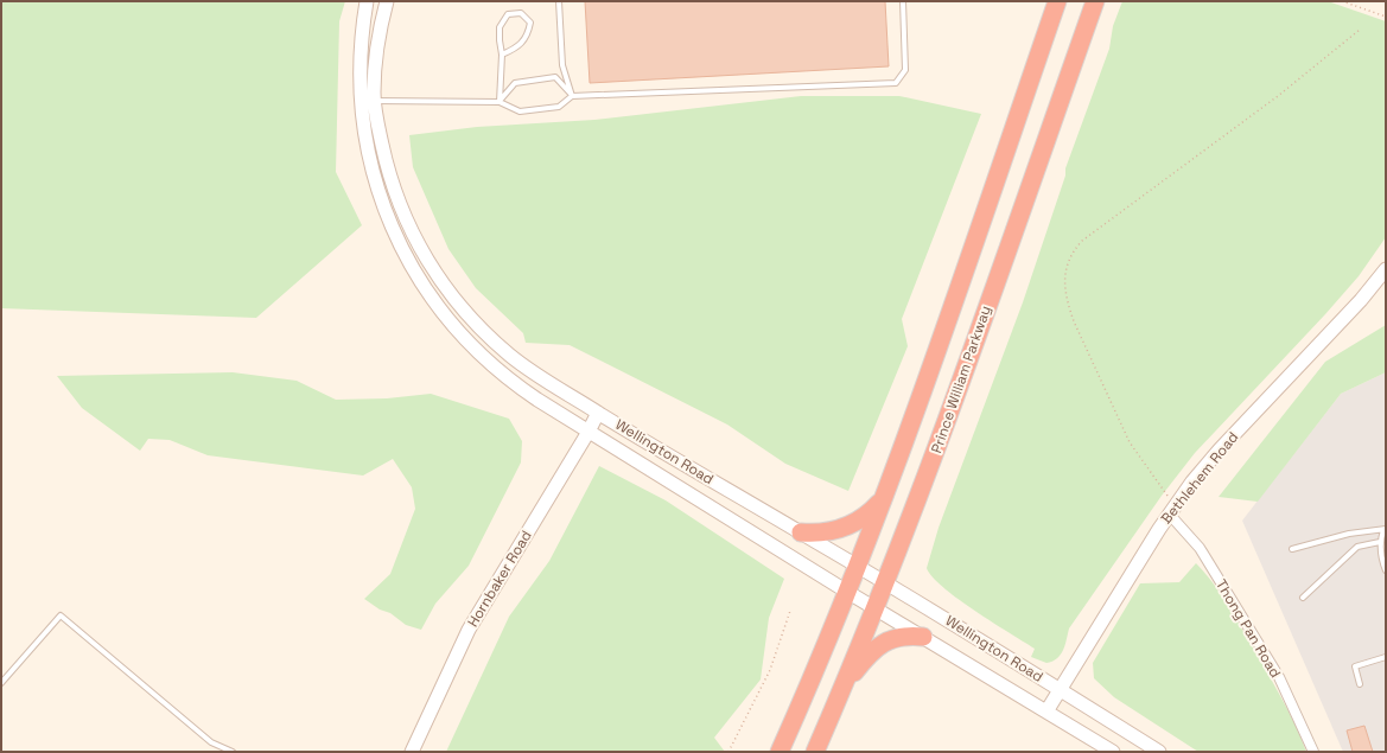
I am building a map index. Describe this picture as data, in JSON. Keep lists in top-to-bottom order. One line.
{"streets":{"highway":["Prince William Parkway"],"main road":["Wellington Road","Bethlehem Road","Hornbaker Road"],"street":["Thong Pan Road"]},"crossings":[["Prince William Parkway","Wellington Road"],["Wellington Road","Bethlehem Road"],["Wellington Road","Hornbaker Road"],["Bethlehem Road","Thong Pan Road"]]}
